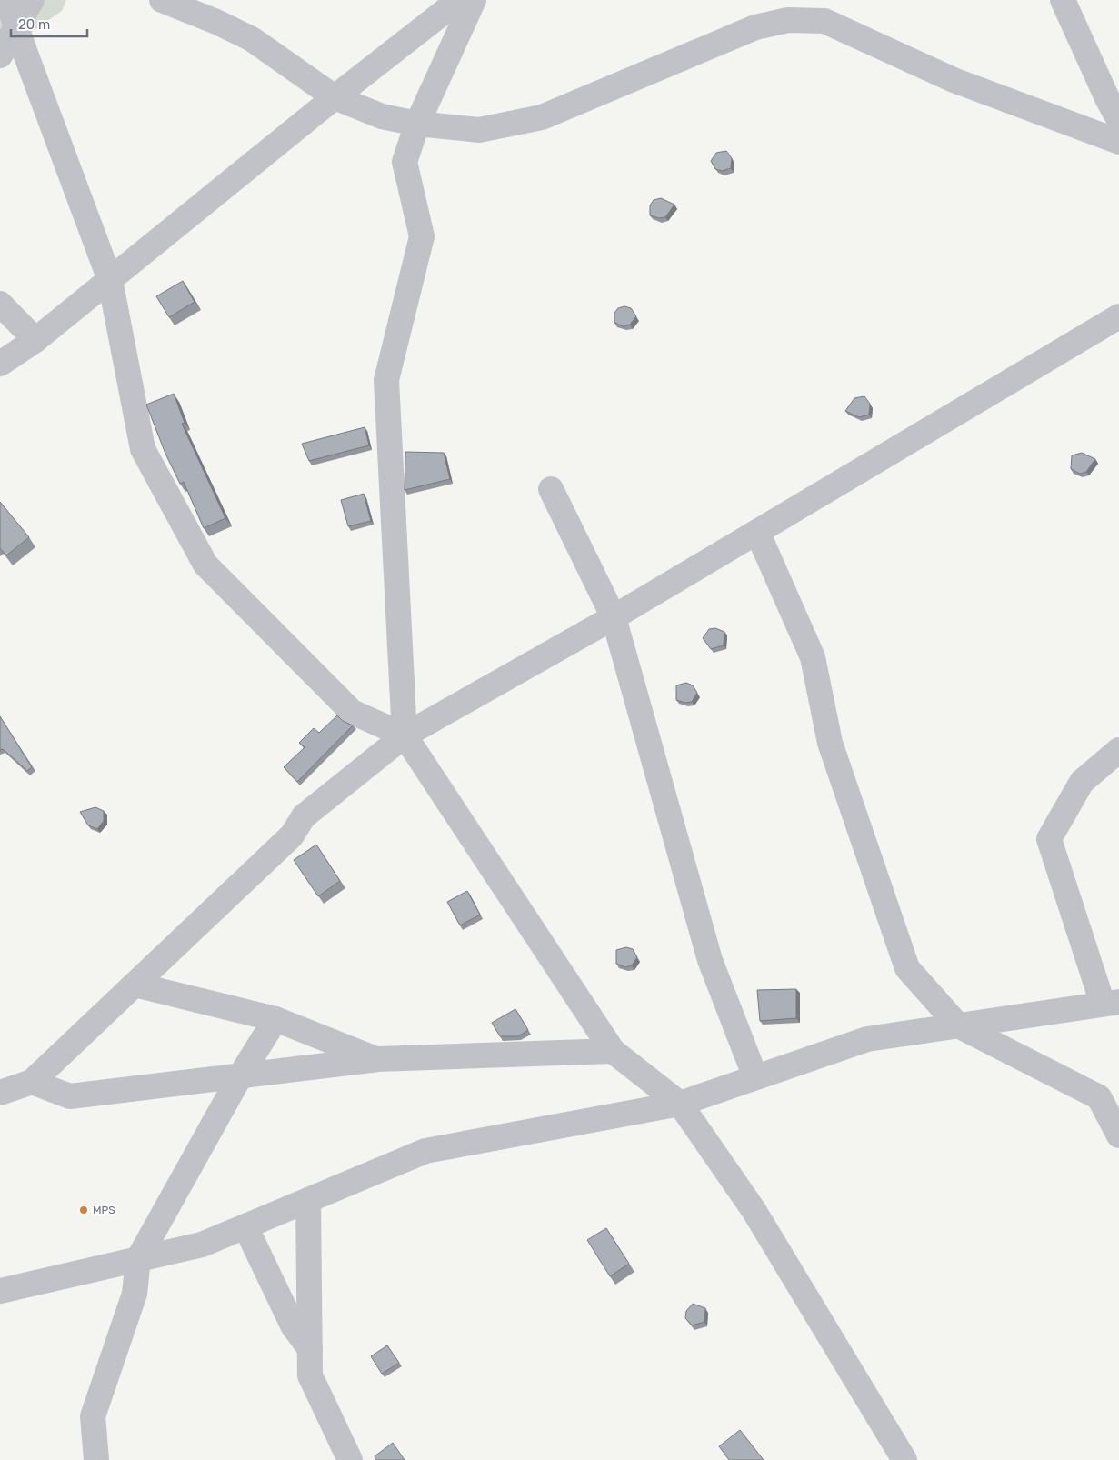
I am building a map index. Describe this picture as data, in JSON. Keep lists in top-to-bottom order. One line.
{"places":["MPS"],"scale_bar":"20 m"}
